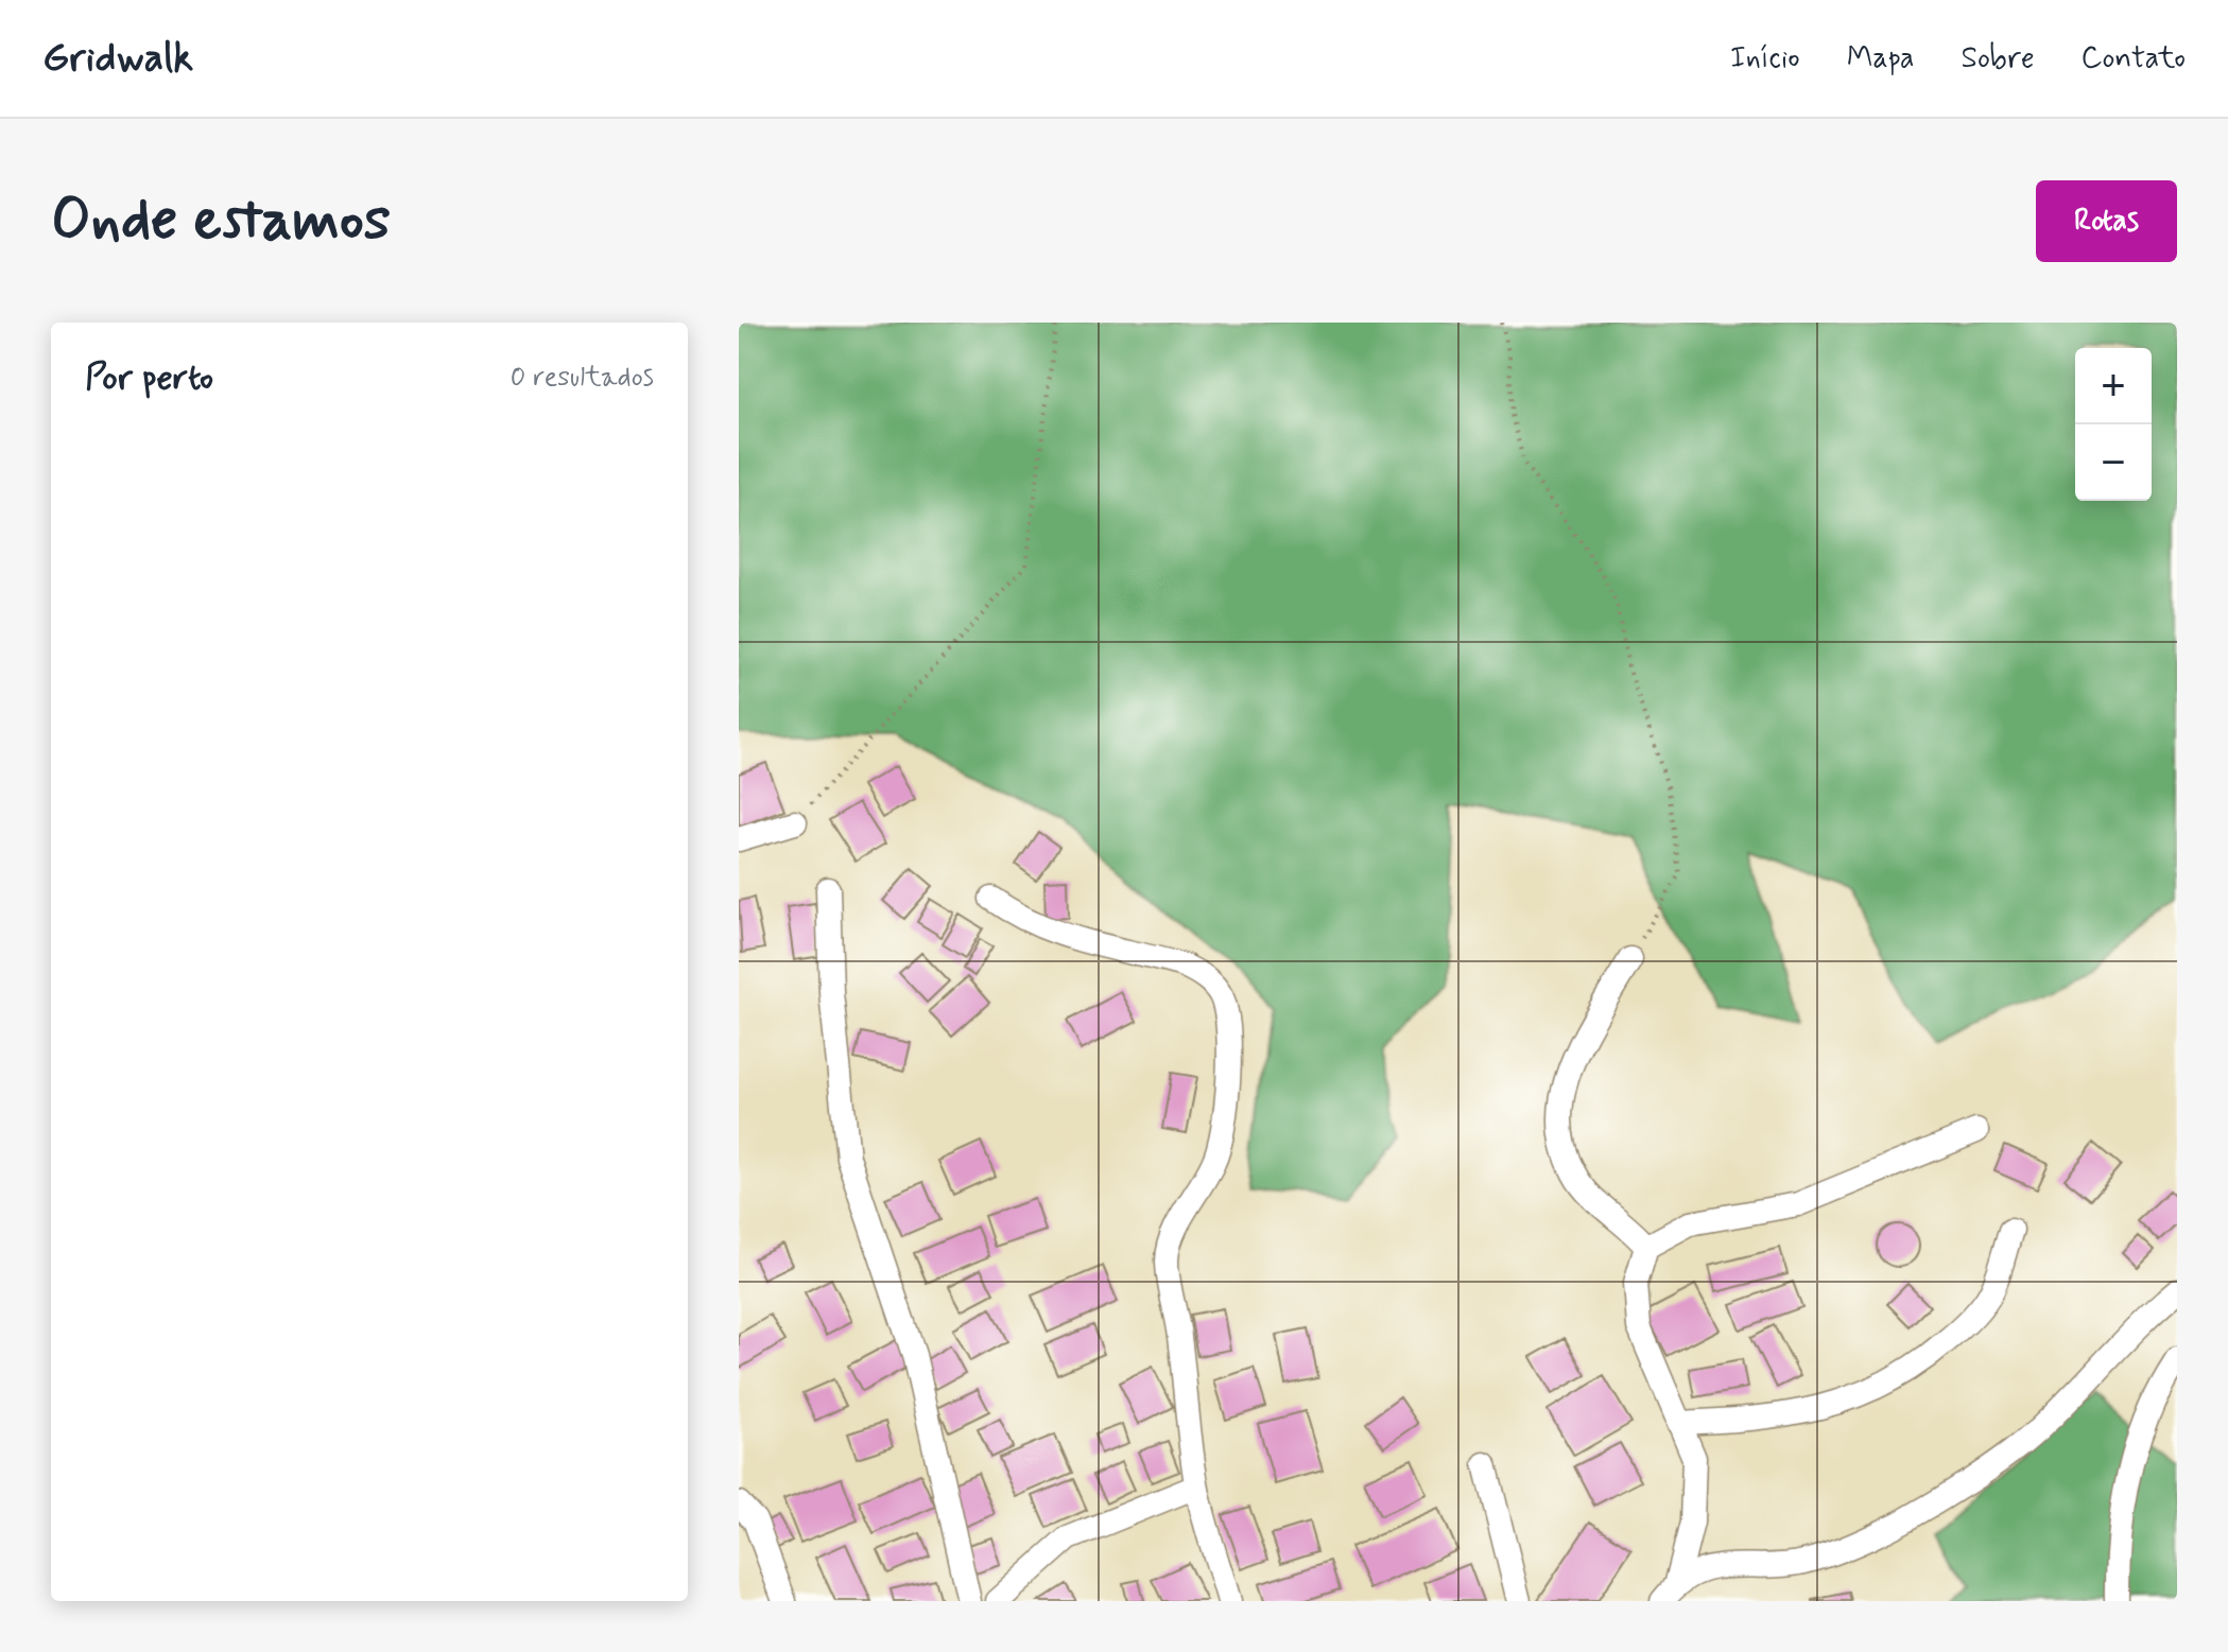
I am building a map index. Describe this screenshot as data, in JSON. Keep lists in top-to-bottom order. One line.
{"page":{"header":"Gridwalk","nav":["Início","Mapa","Sobre","Contato"],"buttons":"Rotas","title":"Onde estamos","heading":["Por perto","0 resultados"],"map_buttons":["+","−"]}}
